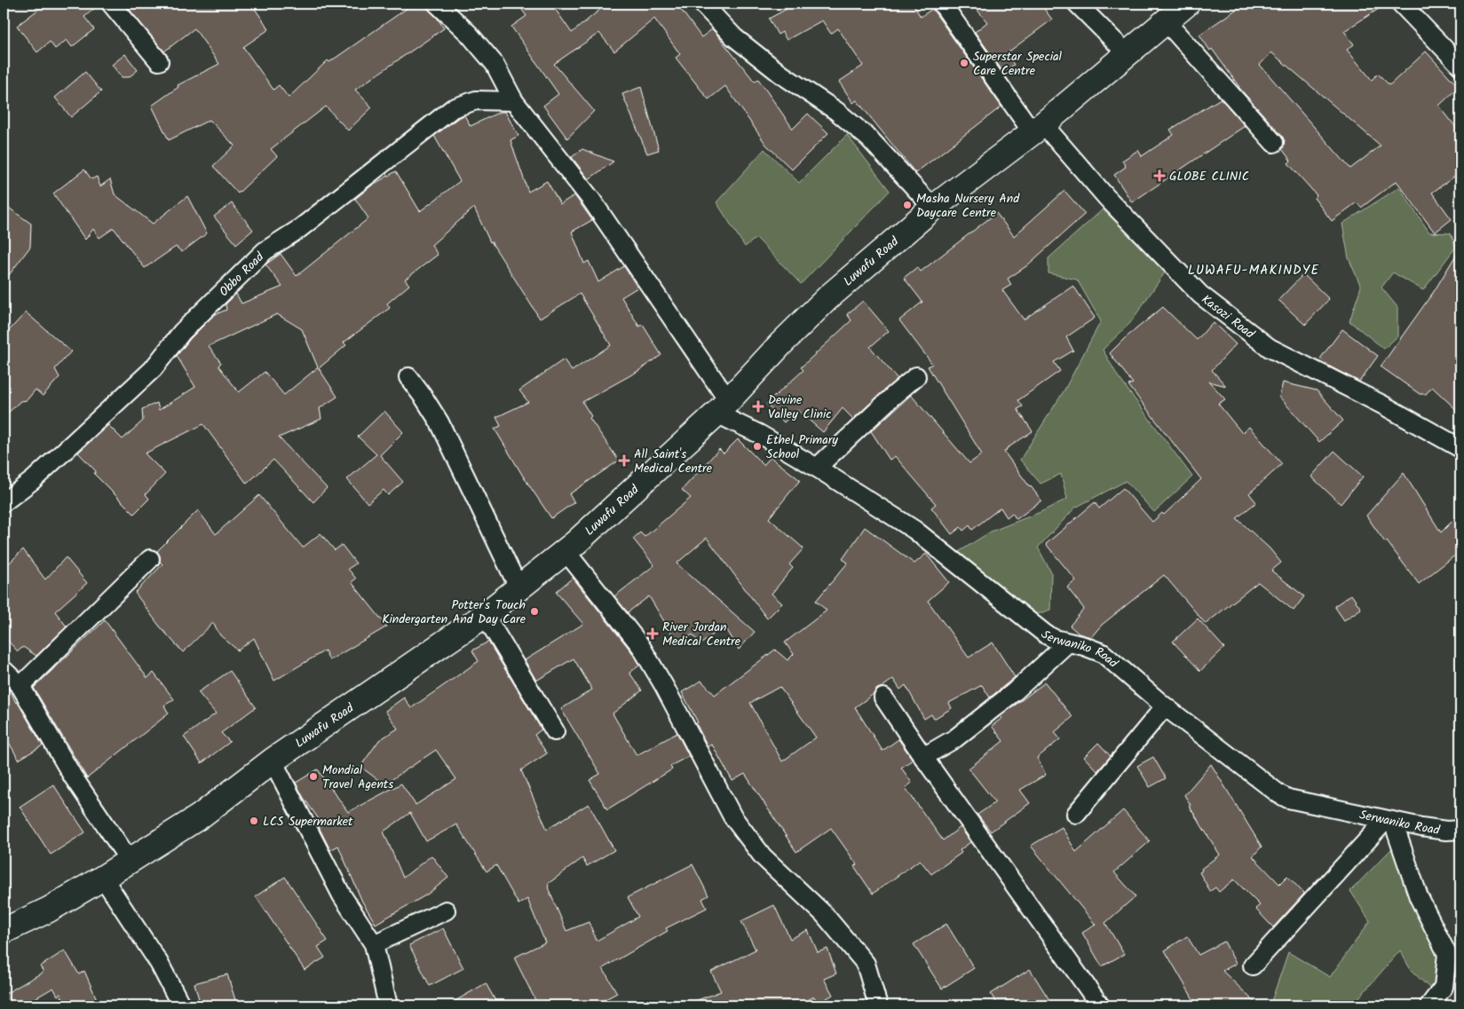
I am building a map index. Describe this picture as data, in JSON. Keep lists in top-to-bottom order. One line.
{"streets":{"street":["Luwafu Road","Obbo Road","Kasozi Road","Serwaniko Road"]},"crossings":[["Luwafu Road","Kasozi Road"],["Luwafu Road","Serwaniko Road"]],"districts":["LUWAFU-MAKINDYE"],"places":{"other":["Superstar Special Care Centre","Masha Nursery And Daycare Centre","Ethel Primary School","Potter's Touch Kindergarten And Day Care","Mondial Travel Agents","LCS Supermarket"],"health":["GLOBE CLINIC","Devine Valley Clinic","All Saint's Medical Centre","River Jordan Medical Centre"]}}
